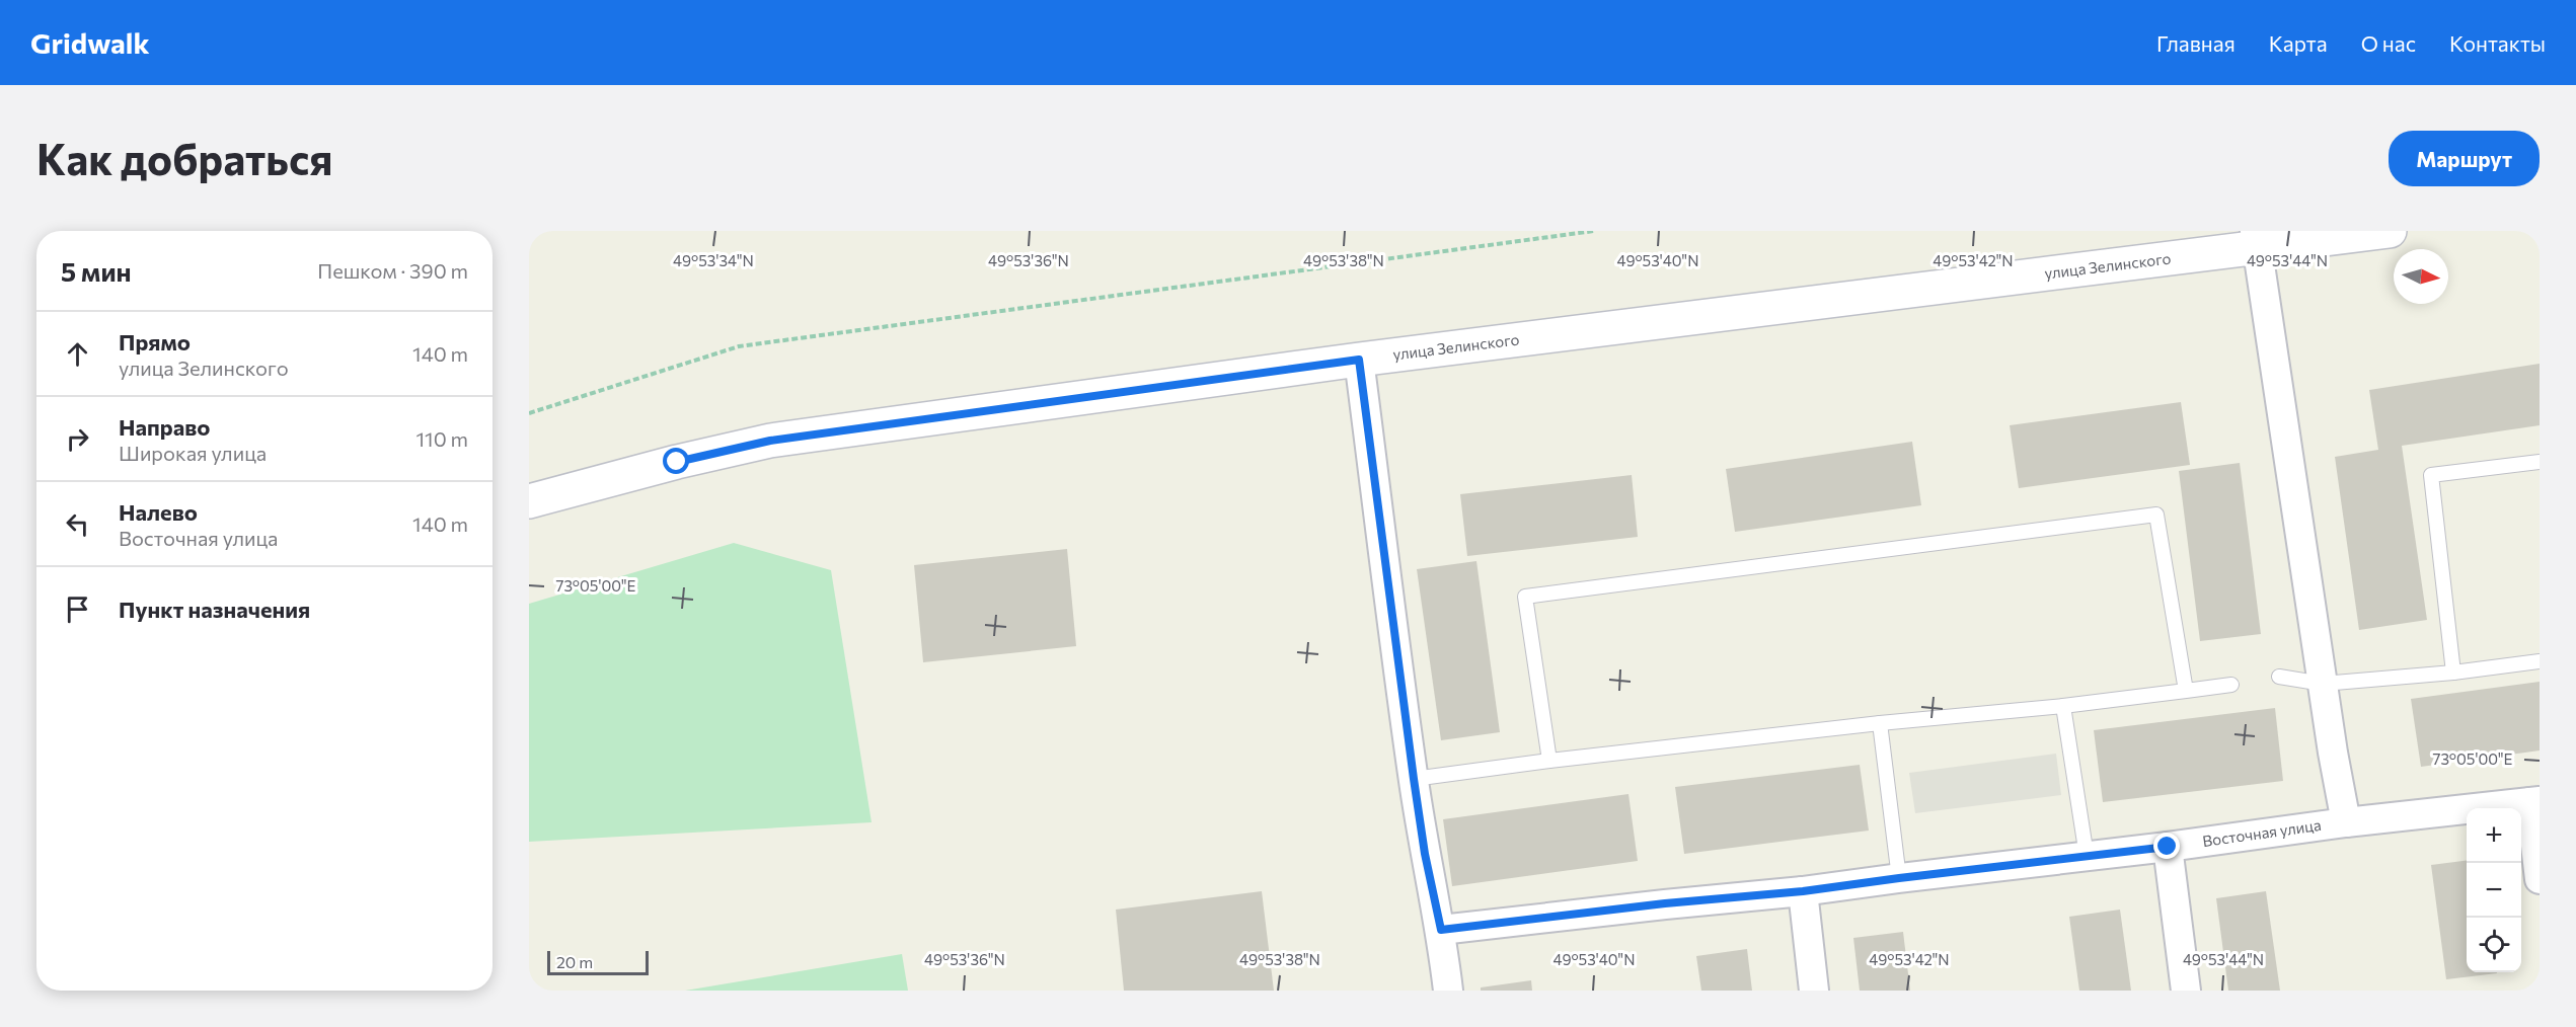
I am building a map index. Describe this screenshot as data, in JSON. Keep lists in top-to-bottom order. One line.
{"streets":{"main road":["улица Зелинского"],"street":["Восточная улица"]},"scale_bar":"20 m","north":"right","page":{"header":"Gridwalk","nav":["Главная","Карта","О нас","Контакты"],"buttons":"Маршрут","title":"Как добраться","heading":["5 мин","Пешком · 390 m"],"list":[["Прямо","улица Зелинского","140 m"],["Направо","Широкая улица","110 m"],["Налево","Восточная улица","140 m"],"Пункт назначения"],"map_buttons":["+","−"],"scale":"20 m"},"coordinates":["49°53'34\"N","49°53'36\"N","49°53'38\"N","49°53'40\"N","49°53'42\"N","49°53'44\"N","73°05'00\"E"]}
